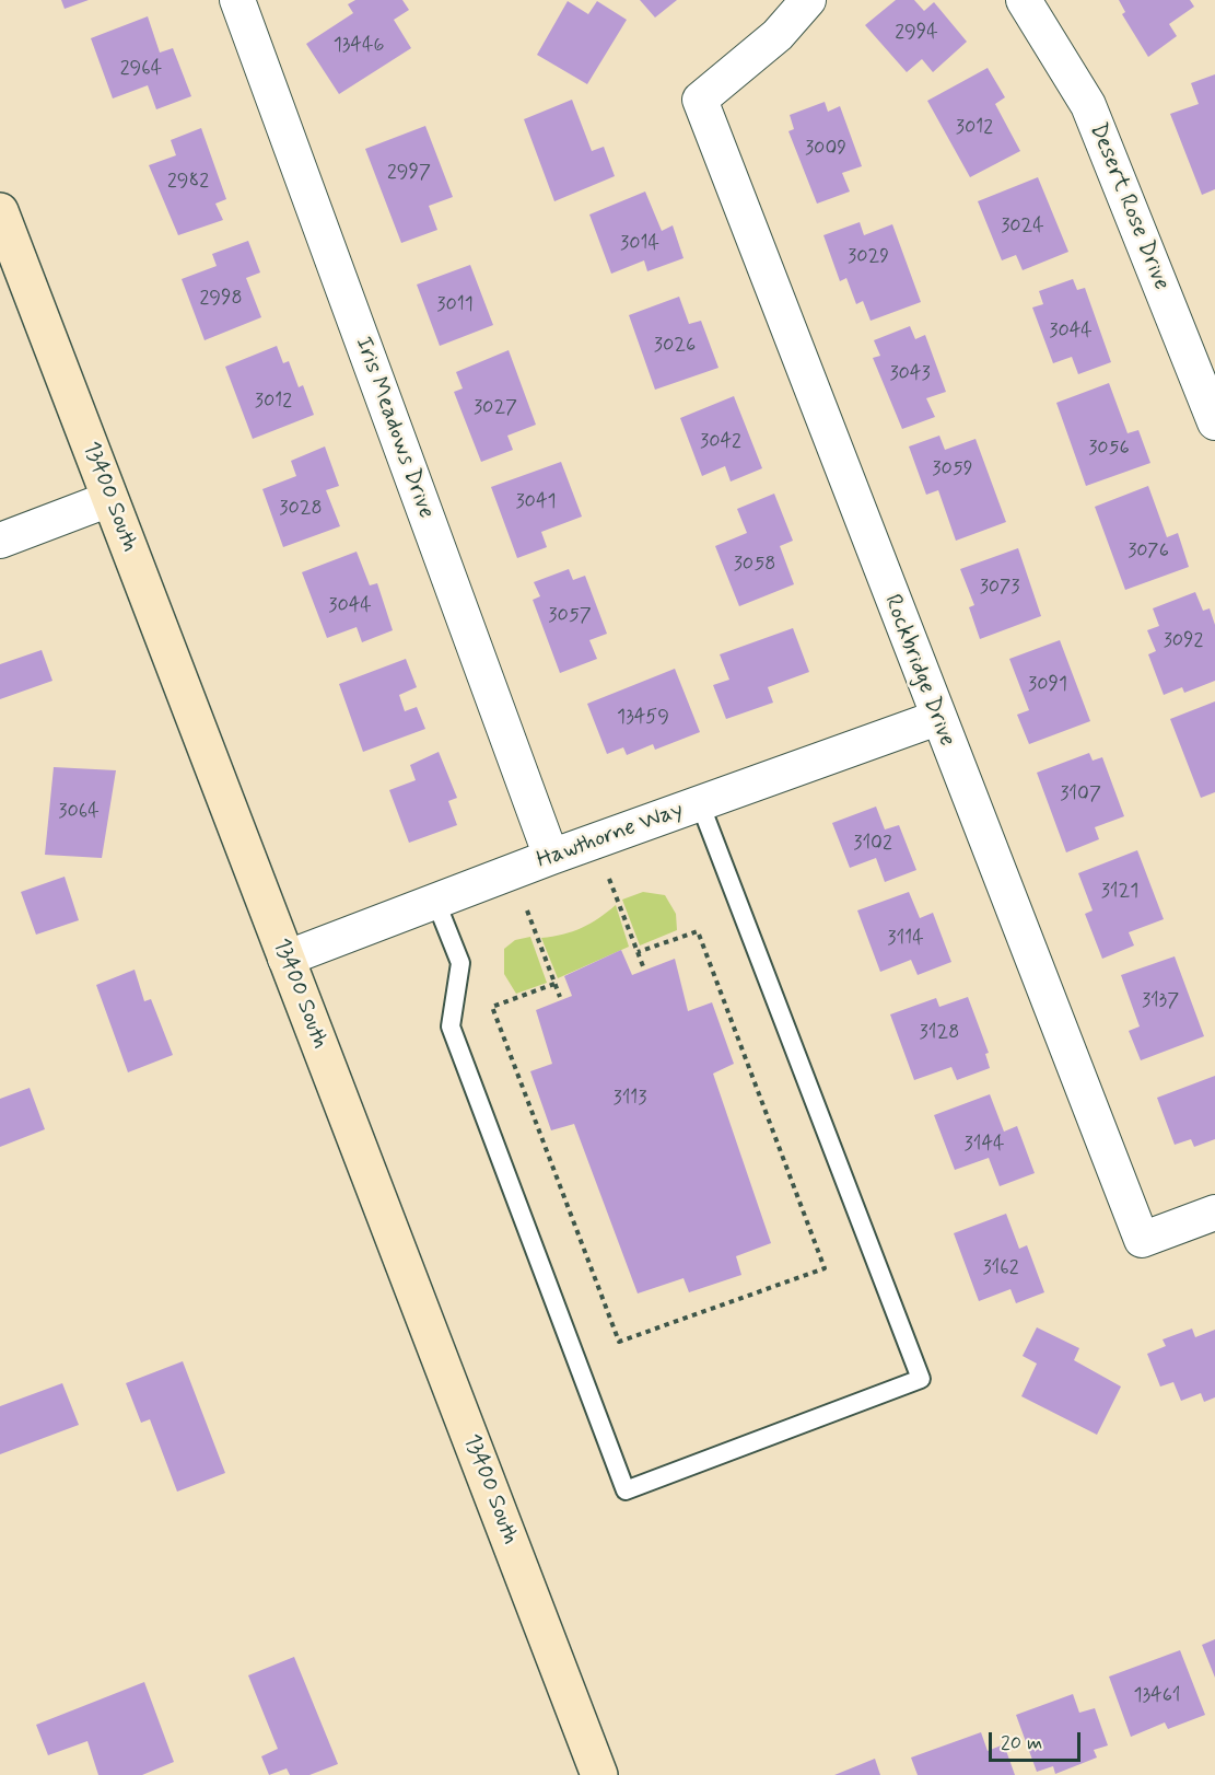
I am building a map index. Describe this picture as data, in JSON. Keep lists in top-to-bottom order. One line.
{"streets":{"main road":["13400 South"],"street":["Desert Rose Drive","Iris Meadows Drive","Rockbridge Drive","Hawthorne Way"]},"crossings":[["Iris Meadows Drive","Hawthorne Way"],["13400 South","Hawthorne Way"],["Rockbridge Drive","Hawthorne Way"]],"house_numbers":["2994","13446","2964","3012","3009","2997","2982","3024","3014","3029","2998","3011","3044","3026","3043","3012","3027","3042","3056","3059","3041","3028","3076","3058","3073","3044","3057","3092","3091","13459","3107","3064","3102","3121","3114","3137","3128","3113","3144","3162","13461"],"scale_bar":"20 m"}
